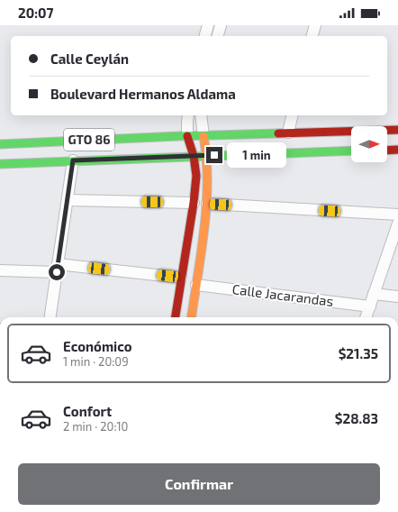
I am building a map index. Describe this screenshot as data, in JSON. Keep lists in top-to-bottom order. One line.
{"streets":{"main road":["GTO 86"],"street":["Calle Jacarandas"]},"north":"right","page":{"status":"20:07","banner":["Calle Ceylán","Boulevard Hermanos Aldama"],"bubble":"1 min","list":[{"name":"Económico","note":"1 min · 20:09","value":"$21.35"},{"name":"Confort","note":"2 min · 20:10","value":"$28.83"}],"buttons":"Confirmar"}}
